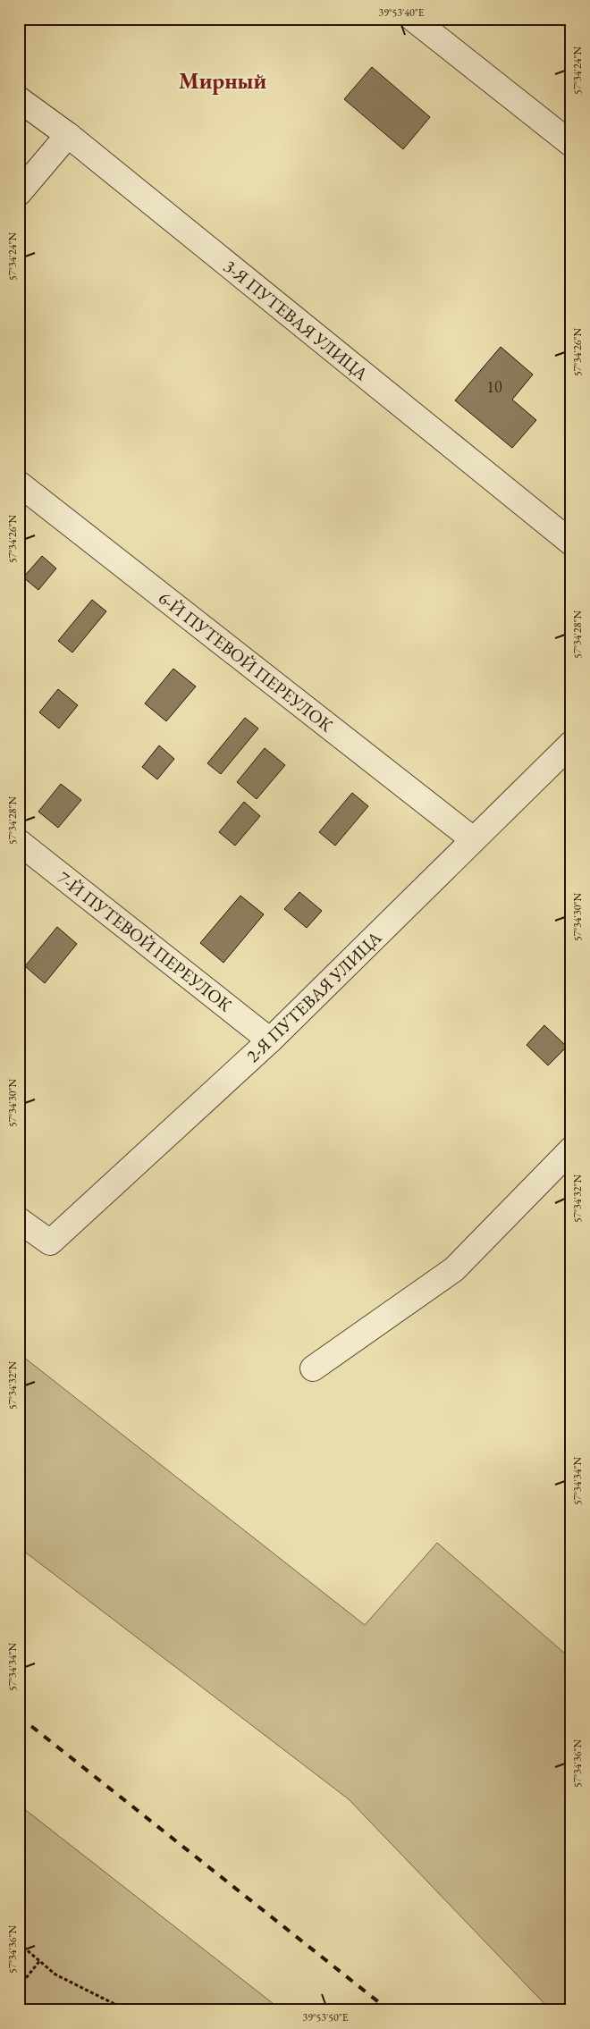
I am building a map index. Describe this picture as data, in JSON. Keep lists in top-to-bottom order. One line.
{"streets":{"street":["3-Я ПУТЕВАЯ УЛИЦА","6-Й ПУТЕВОЙ ПЕРЕУЛОК","7-Й ПУТЕВОЙ ПЕРЕУЛОК","2-Я ПУТЕВАЯ УЛИЦА"]},"crossings":[["6-Й ПУТЕВОЙ ПЕРЕУЛОК","2-Я ПУТЕВАЯ УЛИЦА"],["7-Й ПУТЕВОЙ ПЕРЕУЛОК","2-Я ПУТЕВАЯ УЛИЦА"]],"districts":["Мирный"],"house_numbers":["10"],"coordinates":["39°53'40\"E","57°34'24\"N","57°34'26\"N","57°34'28\"N","57°34'30\"N","57°34'32\"N","57°34'34\"N","57°34'36\"N","39°53'50\"E"]}
